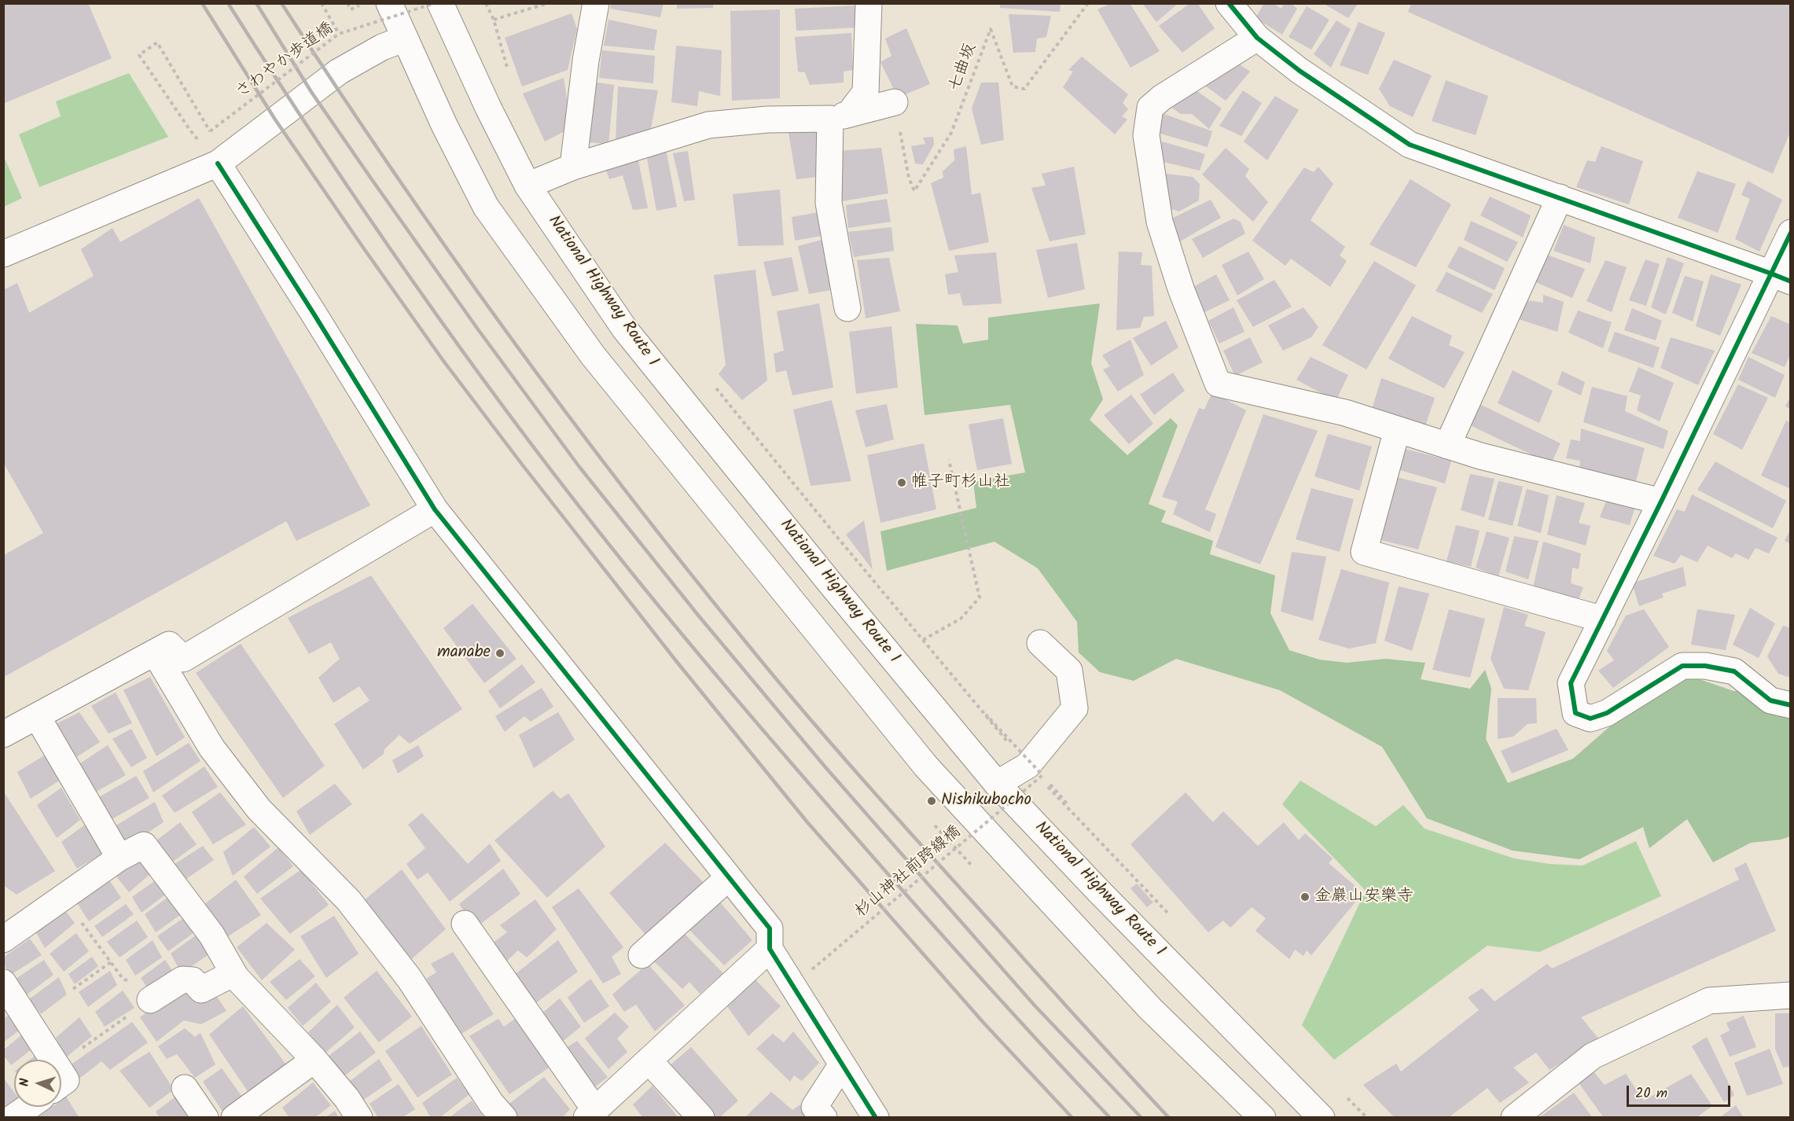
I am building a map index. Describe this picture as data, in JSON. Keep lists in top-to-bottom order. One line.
{"streets":{"main road":["National Highway Route 1"],"path":["さわやか歩道橋","七曲坂","杉山神社前跨線橋"]},"places":["帷子町杉山社","manabe","Nishikubocho","金巖山安樂寺"],"scale_bar":"20 m","north":"left"}
